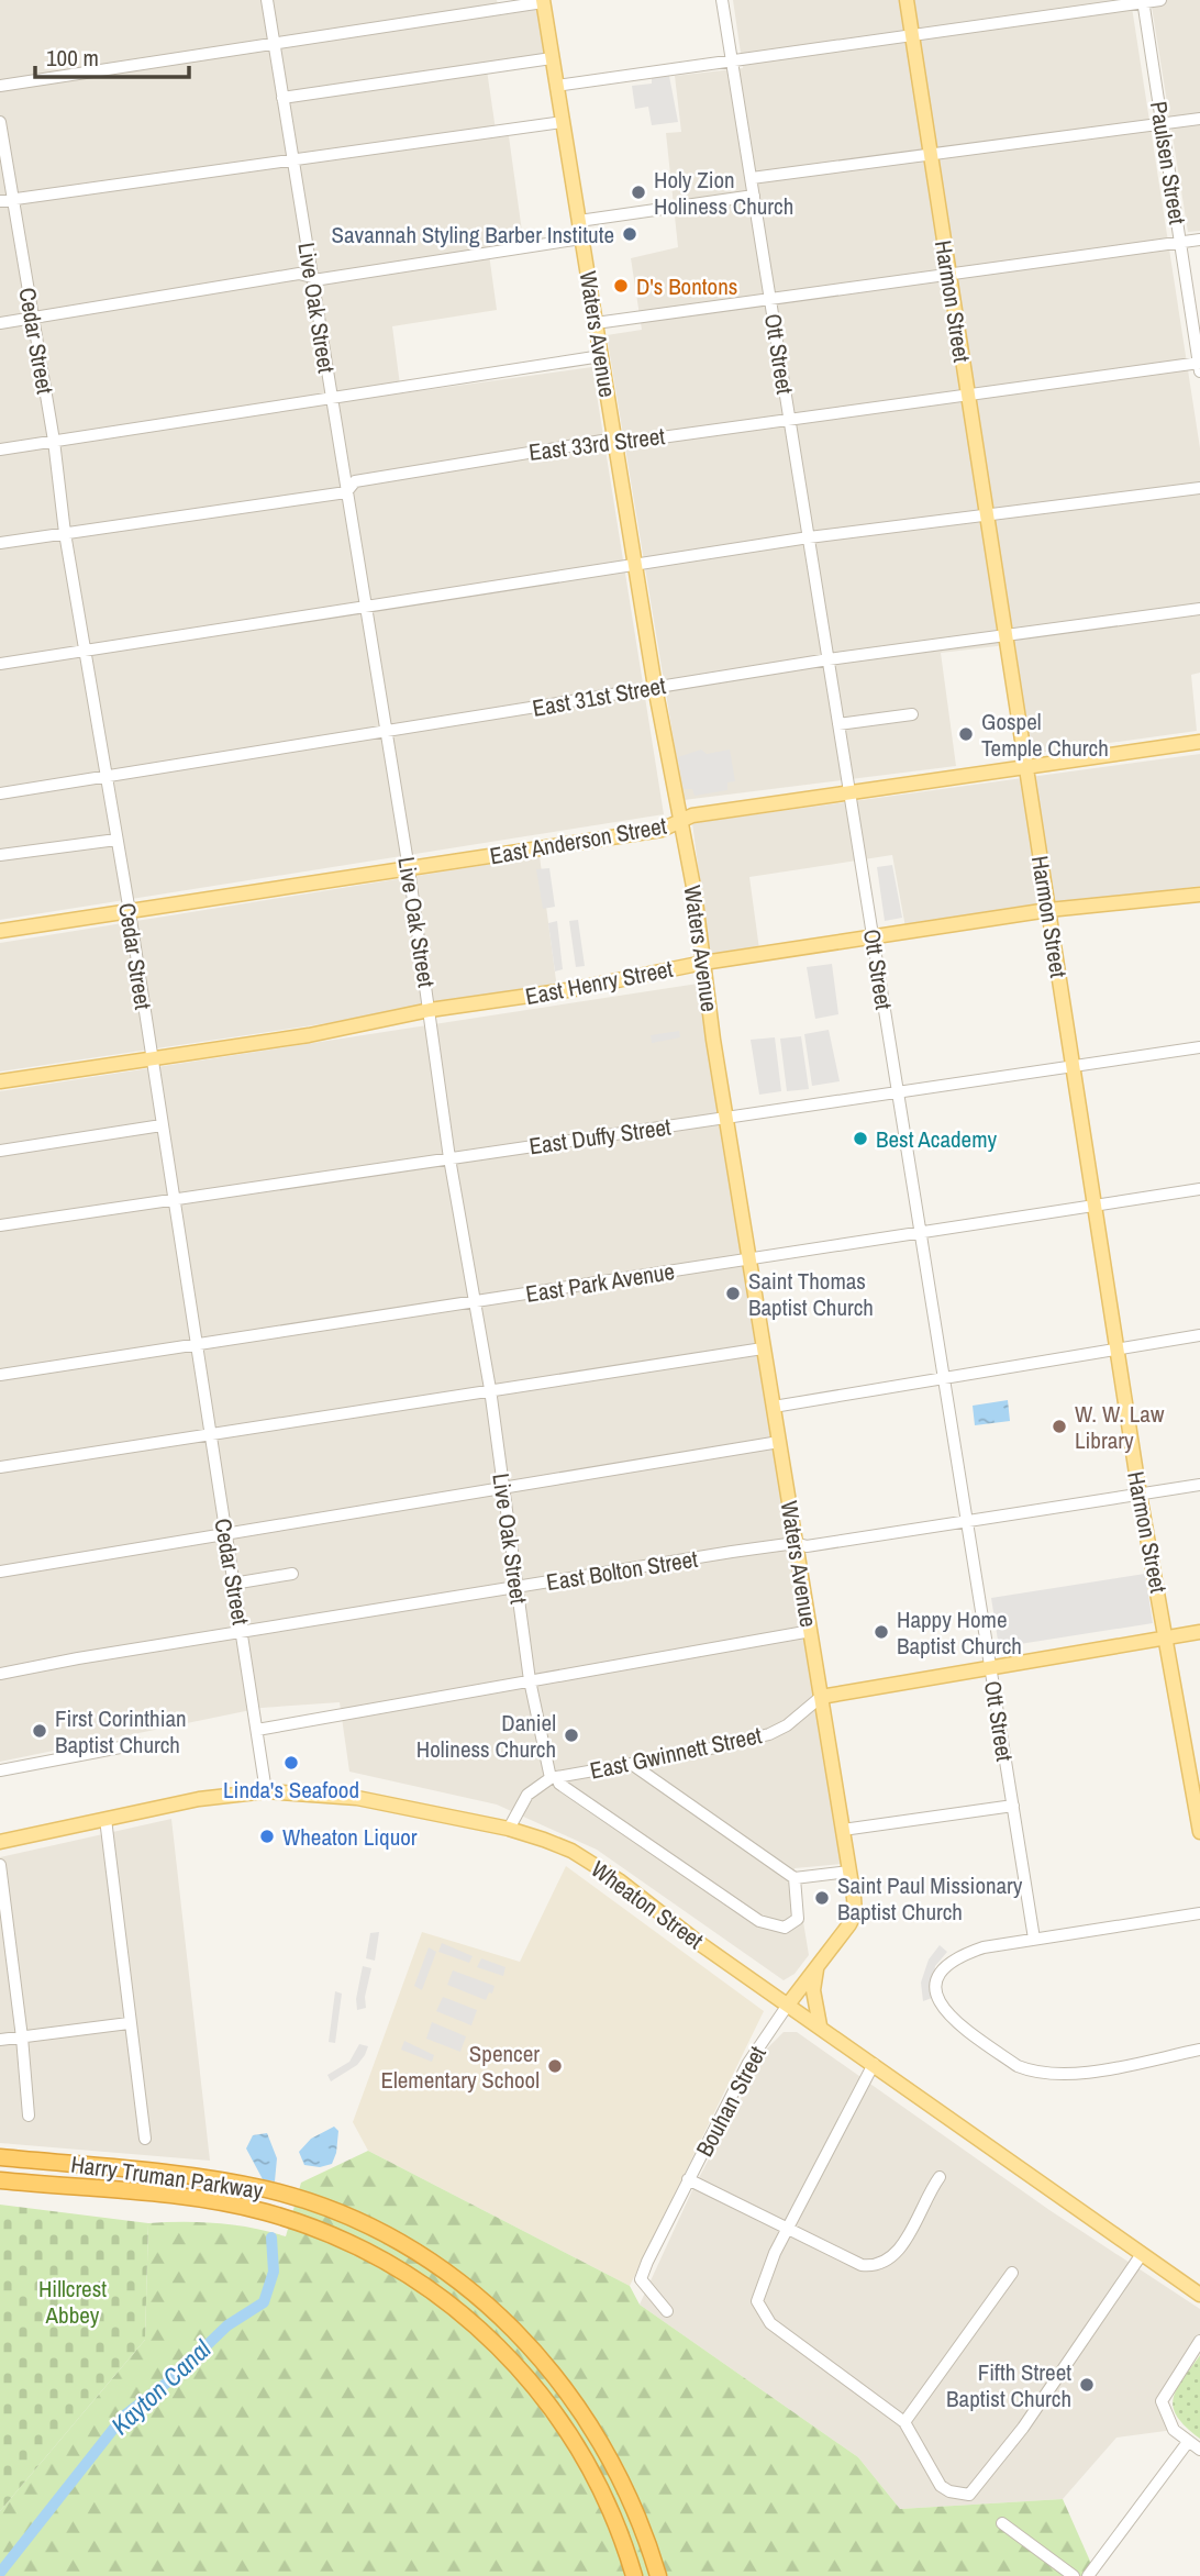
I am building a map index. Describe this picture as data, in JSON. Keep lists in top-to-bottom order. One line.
{"streets":{"highway":["Harry Truman Parkway"],"main road":["Harmon Street","Waters Avenue","East Anderson Street","East Henry Street","East Gwinnett Street","Wheaton Street","Bouhan Street"],"street":["Paulsen Street","Live Oak Street","Cedar Street","Ott Street","East 33rd Street","East 31st Street","East Duffy Street","East Park Avenue","East Bolton Street"]},"crossings":[["Paulsen Street","East 33rd Street"],["Harmon Street","East 33rd Street"],["Harmon Street","East 31st Street"],["Harmon Street","East Anderson Street"],["Harmon Street","East Henry Street"],["Harmon Street","East Duffy Street"],["Harmon Street","East Park Avenue"],["Harmon Street","East Bolton Street"],["Harmon Street","East Gwinnett Street"],["Live Oak Street","East 33rd Street"],["Live Oak Street","East 31st Street"],["Live Oak Street","East Anderson Street"],["Live Oak Street","East Henry Street"],["Live Oak Street","East Duffy Street"],["Live Oak Street","East Park Avenue"],["Live Oak Street","East Bolton Street"],["Live Oak Street","East Gwinnett Street"],["Waters Avenue","East 33rd Street"],["Waters Avenue","East 31st Street"],["Waters Avenue","East Anderson Street"],["Waters Avenue","East Henry Street"],["Waters Avenue","East Duffy Street"],["Waters Avenue","East Park Avenue"],["Waters Avenue","East Bolton Street"],["Waters Avenue","East Gwinnett Street"],["Waters Avenue","Bouhan Street"],["Cedar Street","East 33rd Street"],["Cedar Street","East 31st Street"],["Cedar Street","East Anderson Street"],["Cedar Street","East Henry Street"],["Cedar Street","East Duffy Street"],["Cedar Street","East Park Avenue"],["Cedar Street","East Bolton Street"],["Cedar Street","Wheaton Street"],["Ott Street","East 33rd Street"],["Ott Street","East 31st Street"],["Ott Street","East Anderson Street"],["Ott Street","East Henry Street"],["Ott Street","East Duffy Street"],["Ott Street","East Park Avenue"],["Ott Street","East Bolton Street"],["Ott Street","East Gwinnett Street"],["Wheaton Street","Bouhan Street"]],"water":["Kayton Canal"],"parks":["Hillcrest Abbey"],"places":["Holy Zion Holiness Church","Savannah Styling Barber Institute","D's Bontons","Gospel Temple Church","Best Academy","Saint Thomas Baptist Church","W. W. Law Library","Happy Home Baptist Church","First Corinthian Baptist Church","Daniel Holiness Church","Linda's Seafood","Wheaton Liquor","Saint Paul Missionary Baptist Church","Spencer Elementary School","Fifth Street Baptist Church"],"scale_bar":"100 m"}
